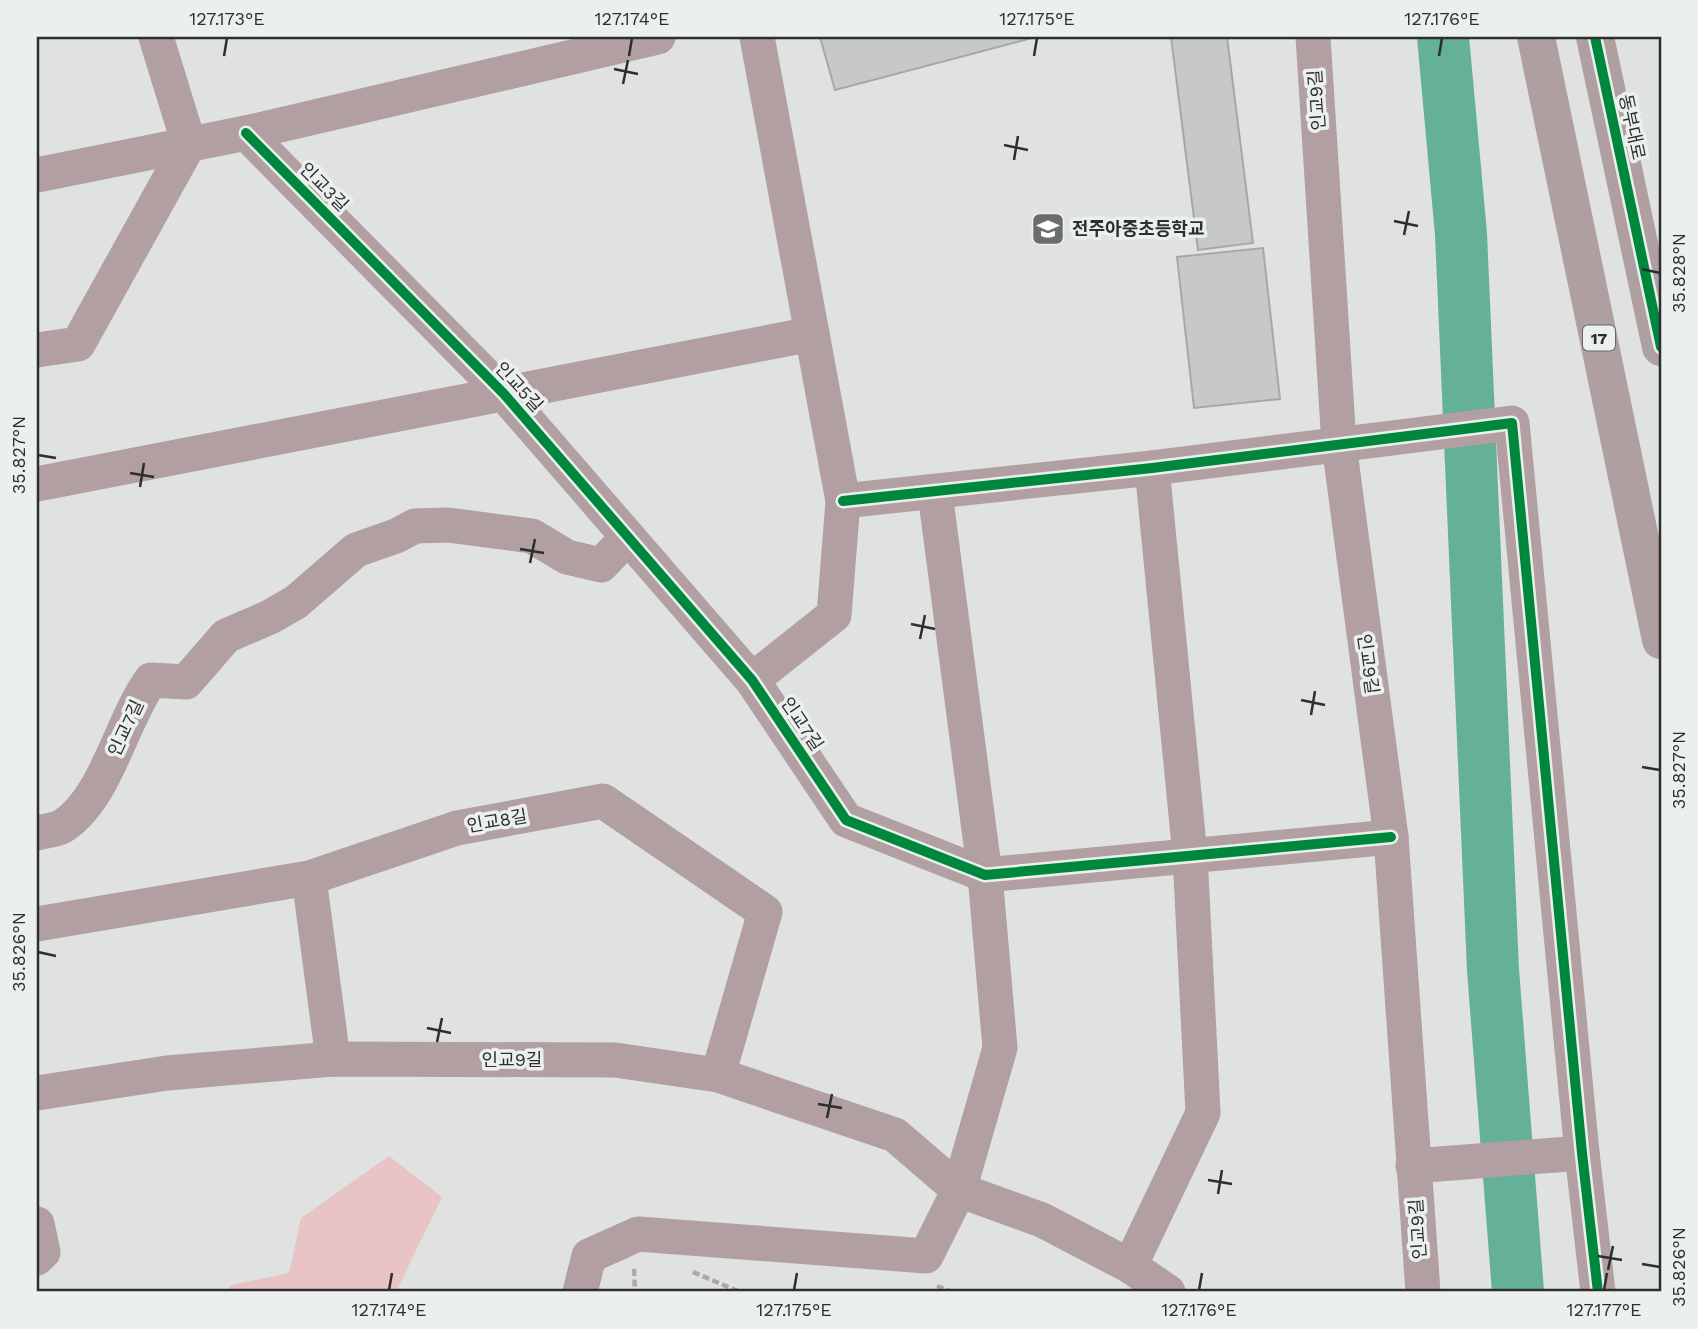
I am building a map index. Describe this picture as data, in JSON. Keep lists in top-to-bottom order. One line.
{"streets":{"main road":["동부대로","17"],"street":["인교9길","인교3길","인교5길","인교7길","인교8길"]},"crossings":[["인교9길","인교8길"],["인교3길","인교5길"],["인교5길","인교7길"]],"places":{"school or university":["전주아중초등학교"]},"coordinates":["127.173°E","127.174°E","127.175°E","127.176°E","35.828°N","35.827°N","35.826°N","127.177°E"]}
